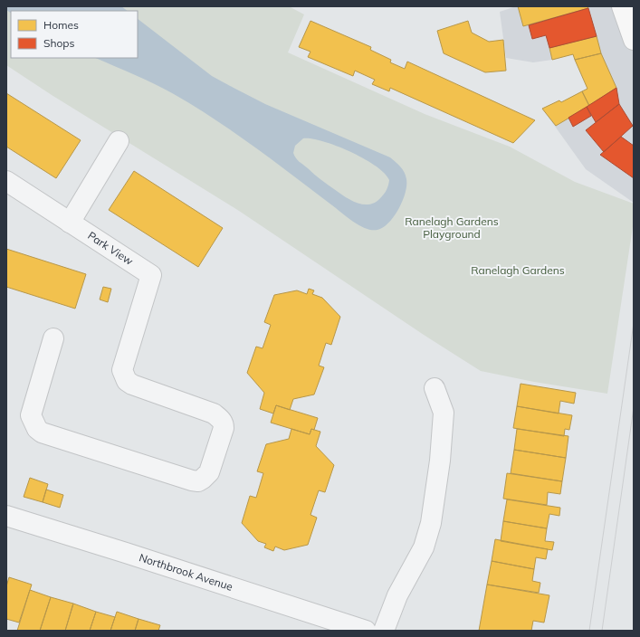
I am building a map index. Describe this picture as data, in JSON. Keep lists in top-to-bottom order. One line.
{"streets":{"street":["Park View","Northbrook Avenue"]},"parks":["Ranelagh Gardens Playground","Ranelagh Gardens"],"legend":["Homes","Shops"]}
